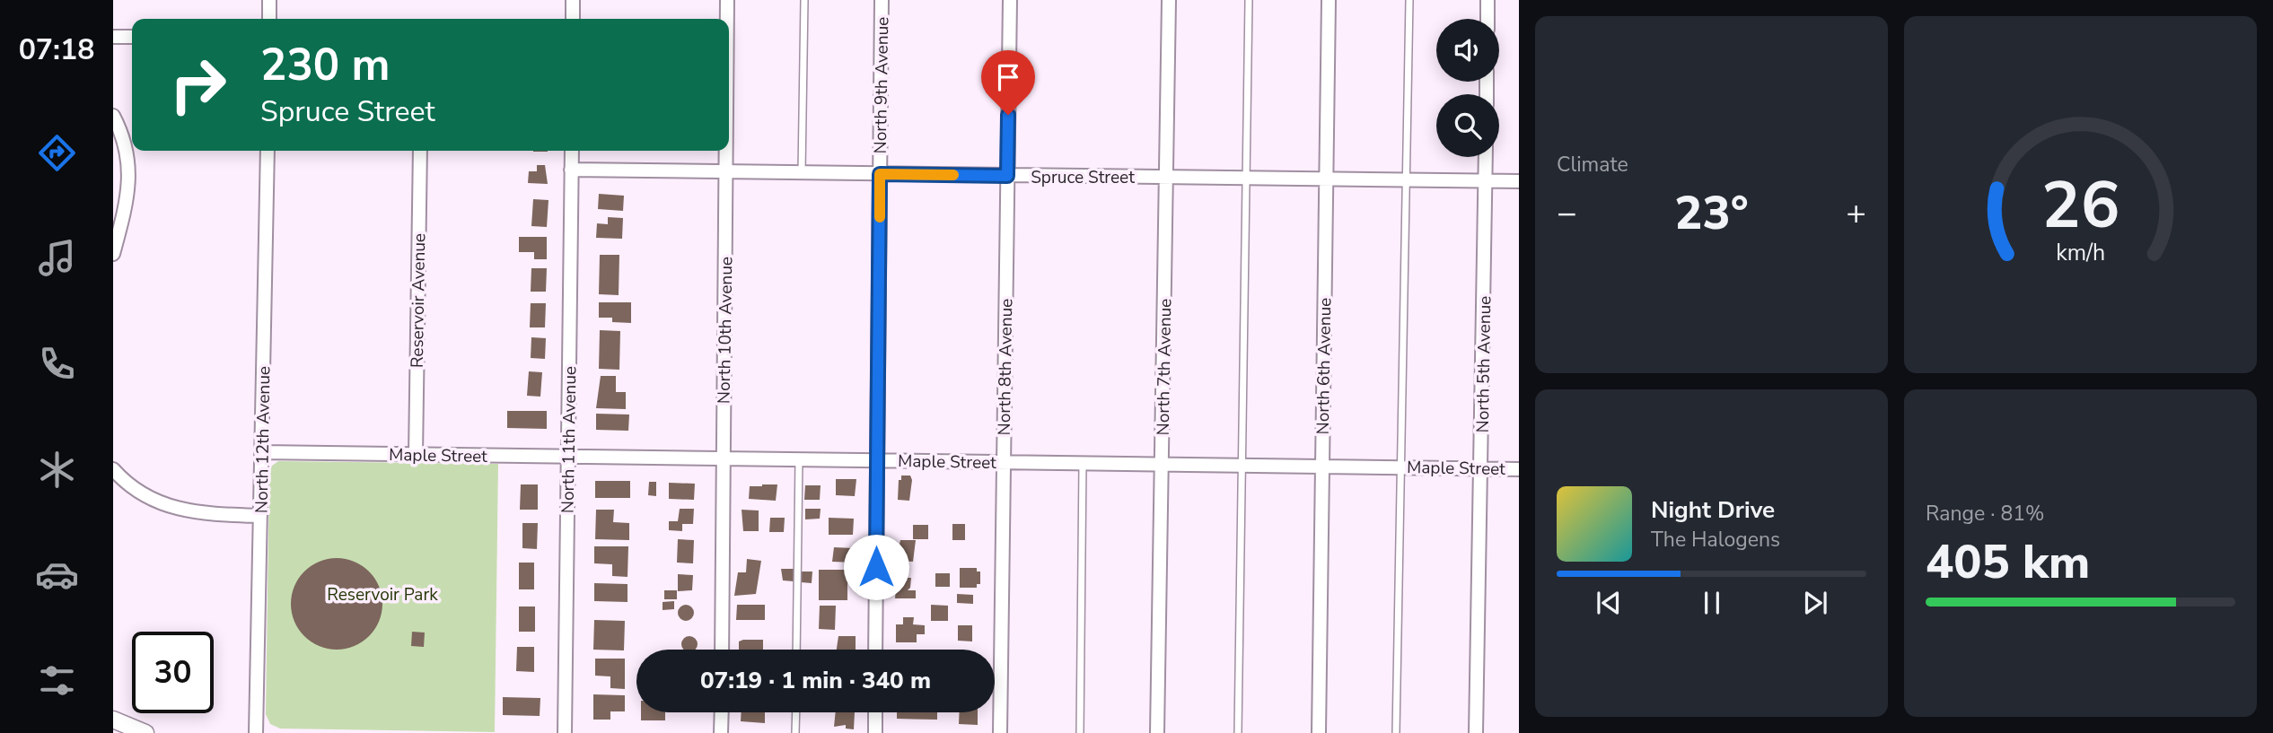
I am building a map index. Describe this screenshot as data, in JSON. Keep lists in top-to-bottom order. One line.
{"streets":{"street":["North 9th Avenue","Spruce Street","Reservoir Avenue","North 10th Avenue","North 5th Avenue","North 6th Avenue","North 8th Avenue","North 7th Avenue","North 12th Avenue","North 11th Avenue","Maple Street"]},"crossings":[["North 9th Avenue","Spruce Street"],["North 9th Avenue","Maple Street"],["Spruce Street","North 10th Avenue"],["Spruce Street","North 5th Avenue"],["Spruce Street","North 6th Avenue"],["Spruce Street","North 8th Avenue"],["Spruce Street","North 7th Avenue"],["Spruce Street","North 11th Avenue"],["Reservoir Avenue","Maple Street"],["North 10th Avenue","Maple Street"],["North 5th Avenue","Maple Street"],["North 6th Avenue","Maple Street"],["North 8th Avenue","Maple Street"],["North 7th Avenue","Maple Street"],["North 12th Avenue","Maple Street"],["North 11th Avenue","Maple Street"]],"parks":["Reservoir Park"],"page":{"tabs":"07:18","tile":["Climate",["Range · 81%","405 km"]],"turn":["230 m","Spruce Street"],"heat":["−","23°","+"],"song":["Night Drive","The Halogens"],"limit":"30","trip":"07:19 · 1 min · 340 m","gauge":["26","km/h"]}}
